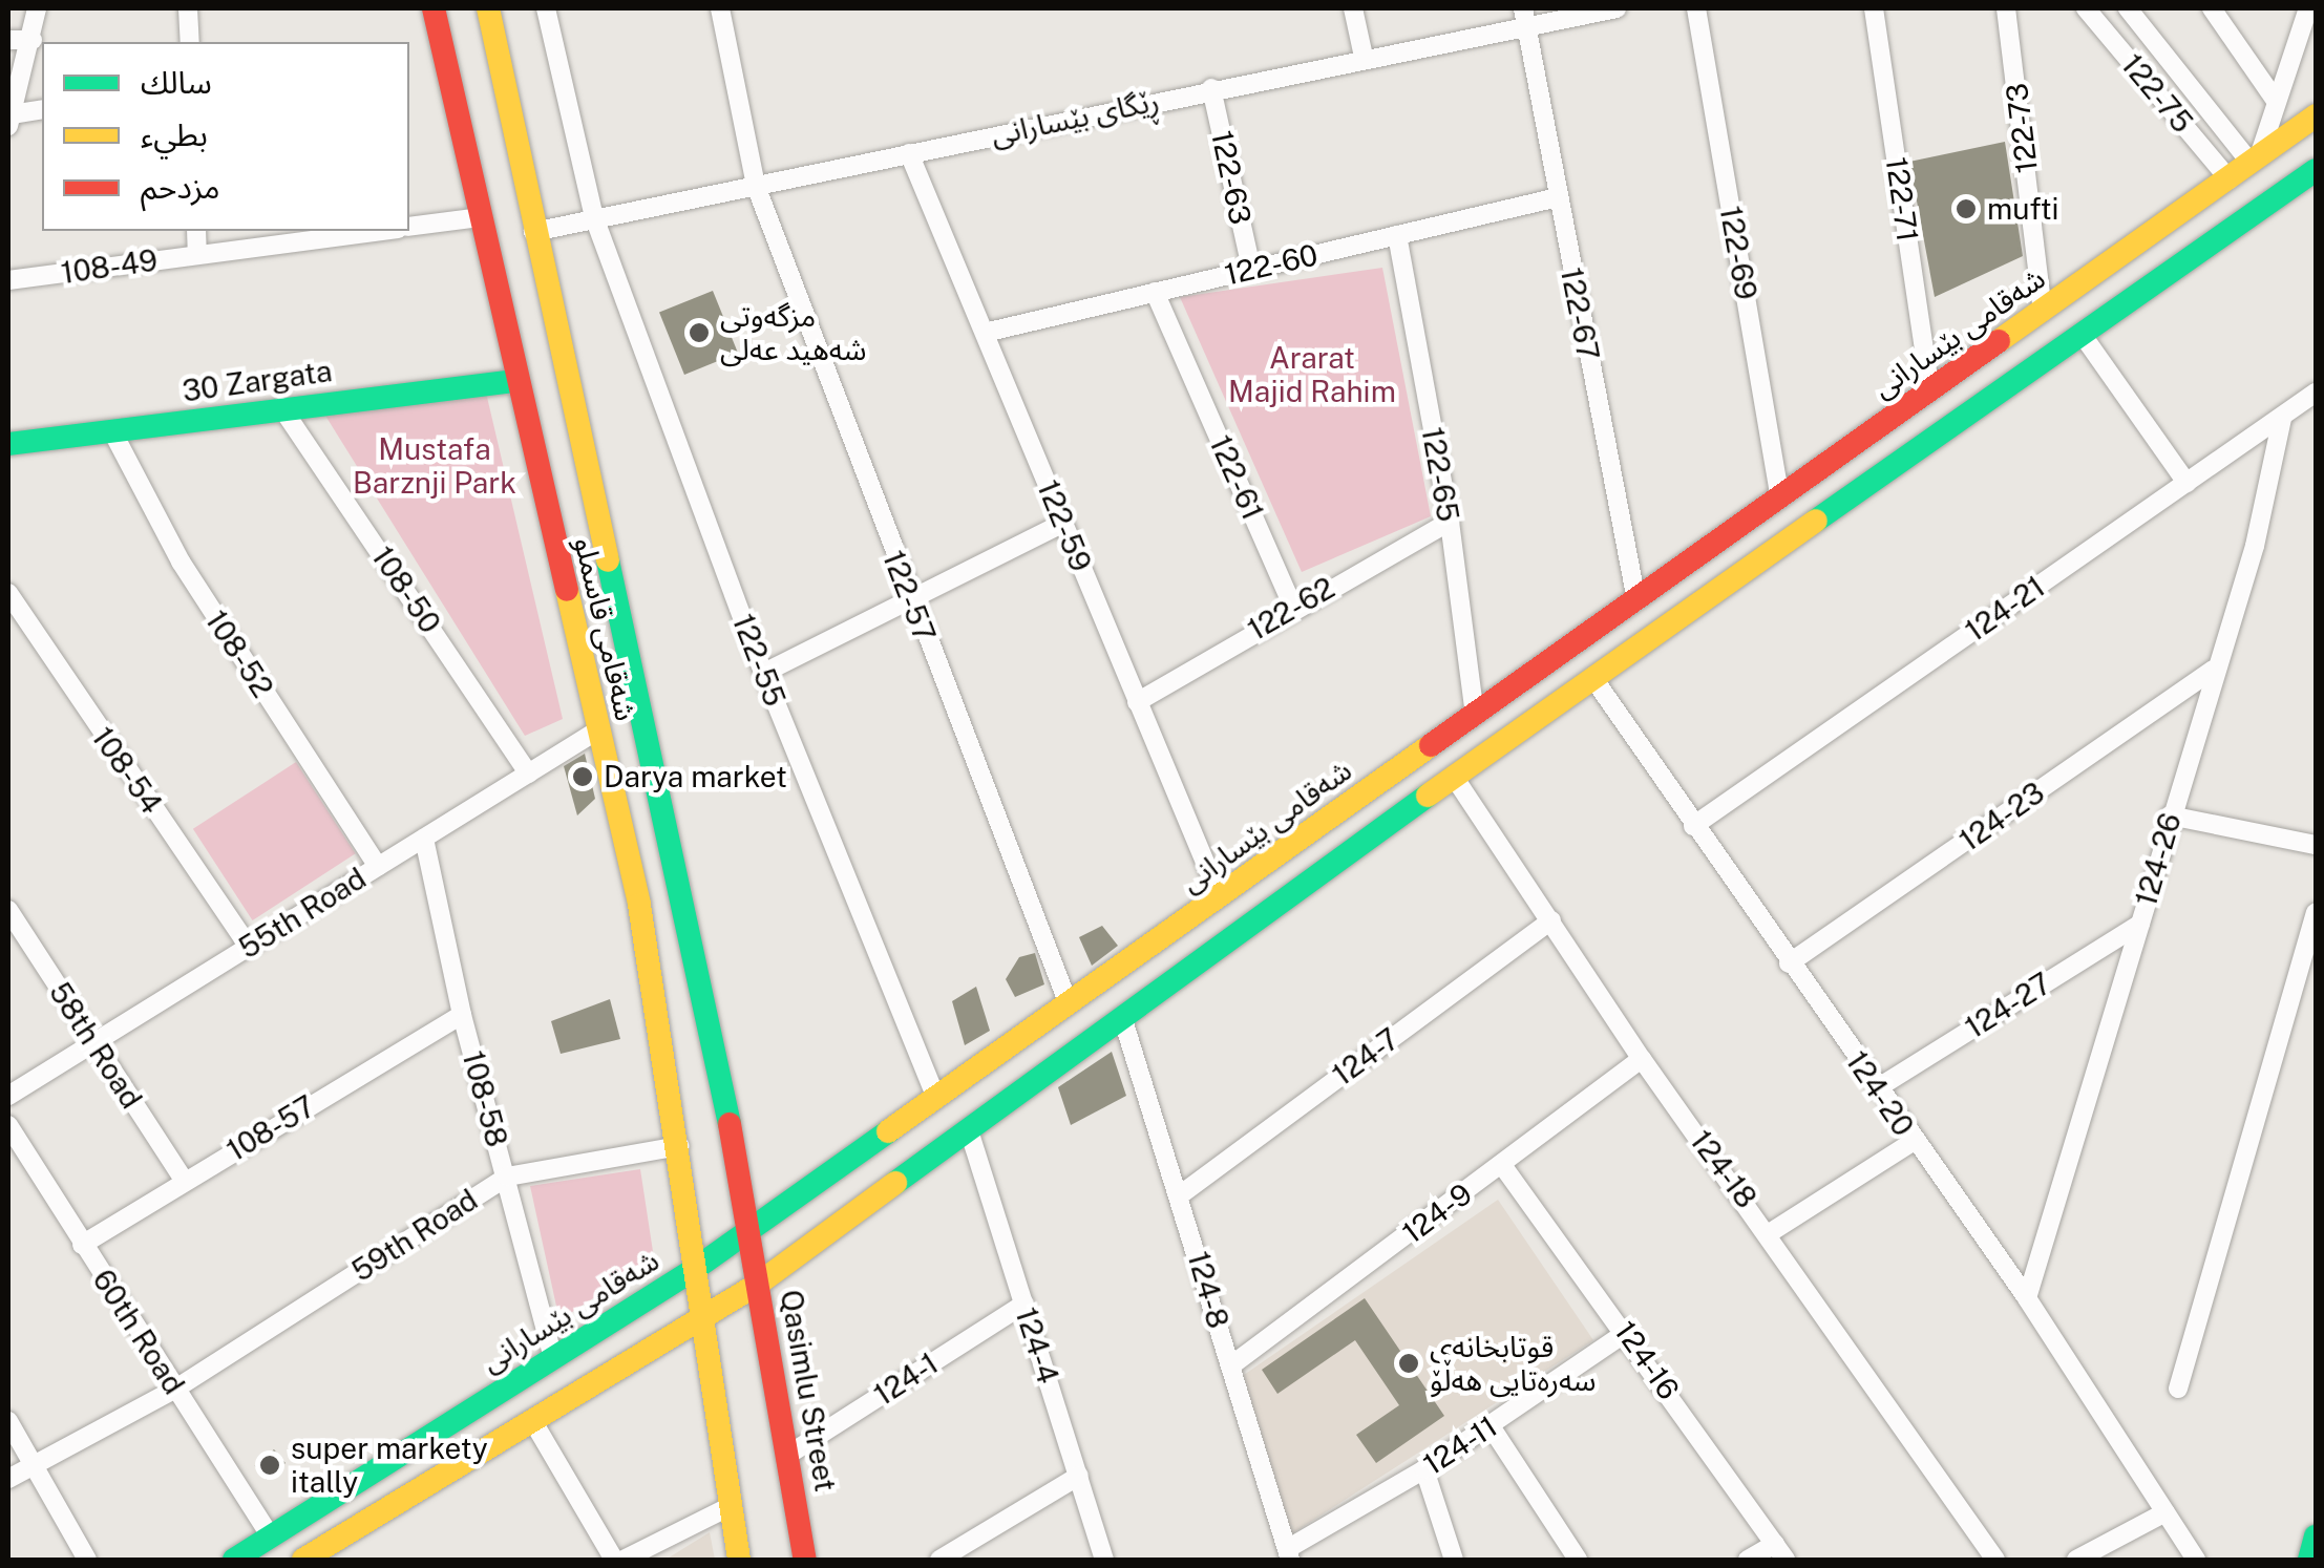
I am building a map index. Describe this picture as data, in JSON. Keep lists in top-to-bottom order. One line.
{"streets":{"main road":["شەقامی بێسارانی","30 Zargata","شەقامی قاسملو","Qasimlu Street"],"street":["122-75","ڕێگای بێسارانی","122-73","122-63","122-71","122-69","122-60","108-49","122-67","122-65","122-61","122-59","108-50","122-57","122-62","124-21","108-52","122-55","108-54","124-23","124-26","55th Road","124-27","58th Road","124-7","124-20","108-58","108-57","124-18","124-9","59th Road","124-8","60th Road","124-4","124-16","124-1","124-11"]},"crossings":[["122-75","شەقامی بێسارانی"],["ڕێگای بێسارانی","122-63"],["ڕێگای بێسارانی","122-67"],["ڕێگای بێسارانی","122-59"],["ڕێگای بێسارانی","122-57"],["ڕێگای بێسارانی","شەقامی قاسملو"],["ڕێگای بێسارانی","122-55"],["122-73","شەقامی بێسارانی"],["122-63","122-60"],["122-71","شەقامی بێسارانی"],["122-69","شەقامی بێسارانی"],["122-60","122-67"],["122-60","122-65"],["122-60","122-61"],["122-60","122-59"],["122-67","شەقامی بێسارانی"],["شەقامی بێسارانی","122-65"],["شەقامی بێسارانی","122-59"],["شەقامی بێسارانی","122-57"],["شەقامی بێسارانی","شەقامی قاسملو"],["شەقامی بێسارانی","122-55"],["شەقامی بێسارانی","108-58"],["شەقامی بێسارانی","60th Road"],["شەقامی بێسارانی","Qasimlu Street"],["30 Zargata","108-50"],["30 Zargata","شەقامی قاسملو"],["30 Zargata","108-52"],["122-65","122-62"],["122-61","122-62"],["122-59","122-62"],["108-50","55th Road"],["124-21","124-26"],["124-21","124-20"],["شەقامی قاسملو","55th Road"],["شەقامی قاسملو","59th Road"],["شەقامی قاسملو","Qasimlu Street"],["108-52","55th Road"],["108-54","55th Road"],["124-23","124-26"],["124-23","124-20"],["124-26","124-27"],["124-26","124-20"],["55th Road","58th Road"],["55th Road","108-58"],["124-27","124-20"],["58th Road","108-57"],["124-7","124-18"],["124-7","124-8"],["108-58","108-57"],["108-58","59th Road"],["108-57","60th Road"],["124-18","124-9"],["124-9","124-8"],["124-9","124-16"],["59th Road","60th Road"],["124-8","124-11"],["124-4","124-1"],["124-16","124-11"],["124-1","Qasimlu Street"]],"parks":["Ararat Majid Rahim","Mustafa Barznji Park"],"places":["mufti","مزگەوتی شەهید عەلی","Darya market","قوتابخانەی سەرەتایی هەڵۆ","super markety itally"],"legend":["سالك","بطيء","مزدحم"]}
